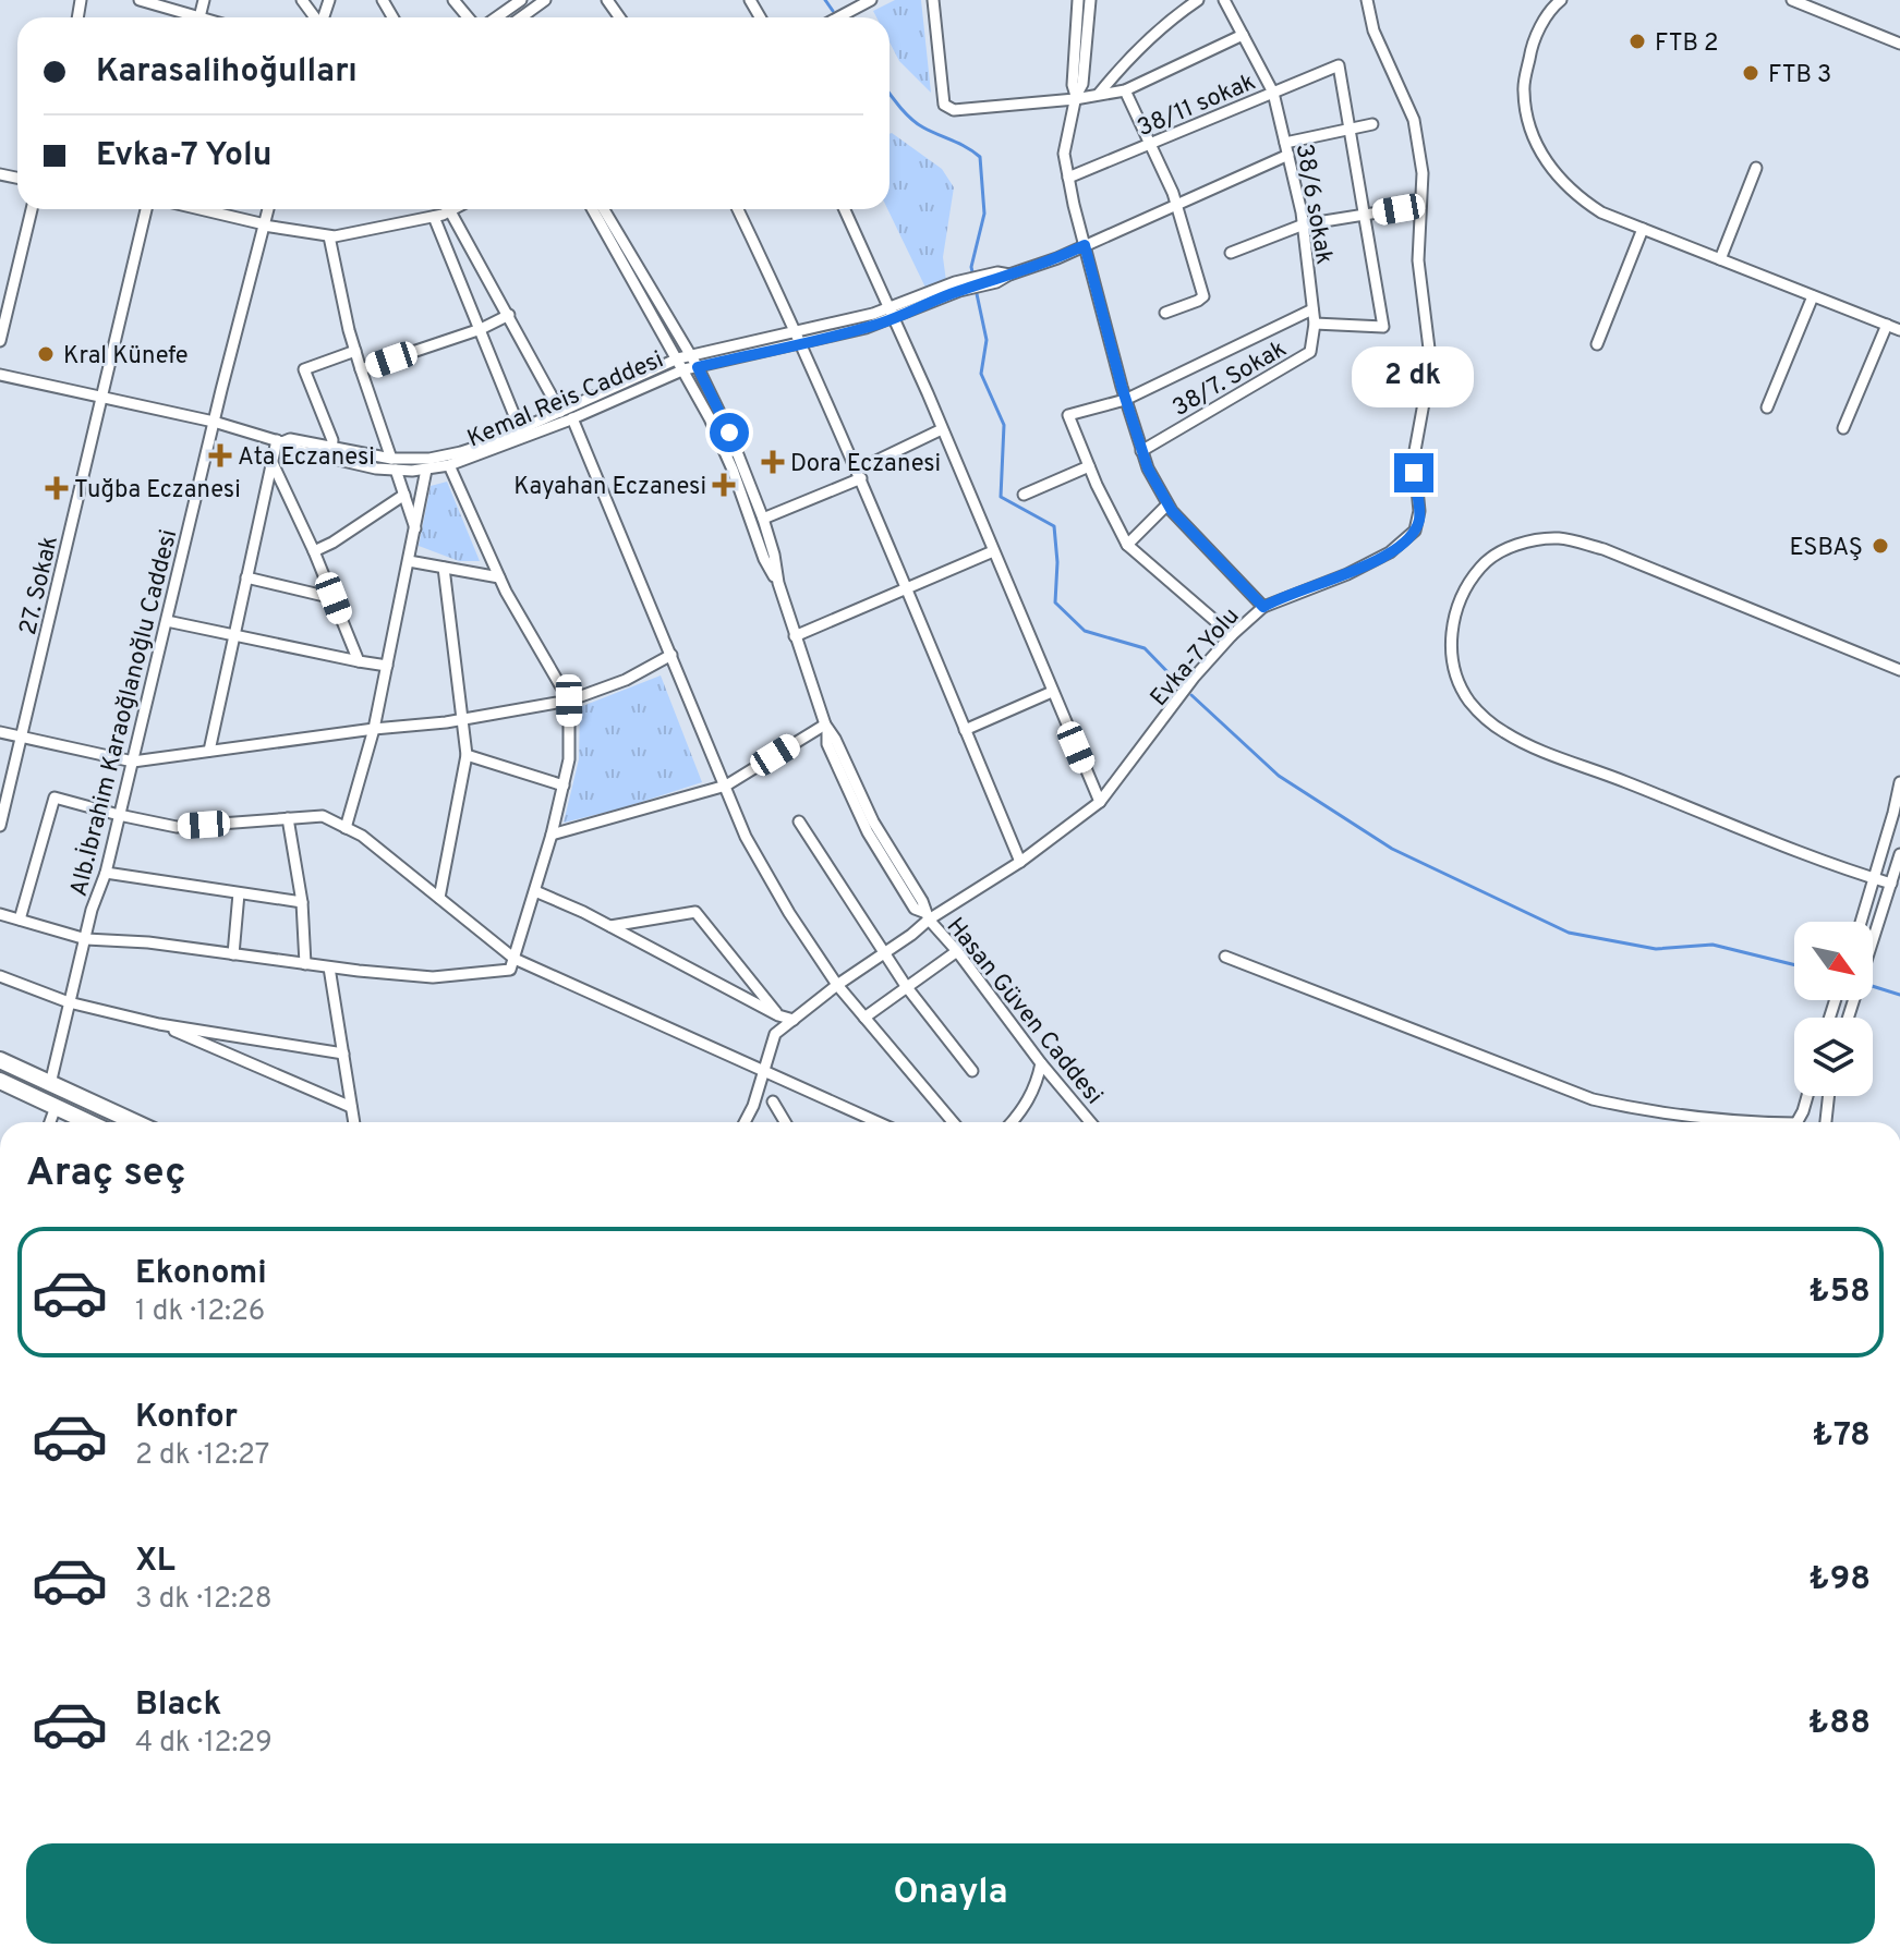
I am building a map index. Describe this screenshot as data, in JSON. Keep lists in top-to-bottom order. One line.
{"streets":{"street":["38/11 sokak","38/6 sokak","38/7. Sokak","Kemal Reis Caddesi","27. Sokak","Evka-7 Yolu","Alb.İbrahim Karaoğlanoğlu Caddesi","Hasan Güven Caddesi"]},"crossings":[["38/11 sokak","38/6 sokak"],["38/6 sokak","38/7. Sokak"],["38/6 sokak","Kemal Reis Caddesi"],["Kemal Reis Caddesi","27. Sokak"],["Kemal Reis Caddesi","Alb.İbrahim Karaoğlanoğlu Caddesi"],["Kemal Reis Caddesi","Hasan Güven Caddesi"],["Evka-7 Yolu","Hasan Güven Caddesi"]],"places":{"other":["FTB 2","FTB 3","Kral Künefe","ESBAŞ"],"health":["Ata Eczanesi","Dora Eczanesi","Kayahan Eczanesi","Tuğba Eczanesi"]},"north":"bottom right","page":{"banner":["Karasalihoğulları","Evka-7 Yolu"],"bubble":"2 dk","heading":"Araç seç","list":[{"name":"Ekonomi","note":"1 dk · 12:26","value":"₺58"},{"name":"Konfor","note":"2 dk · 12:27","value":"₺78"},{"name":"XL","note":"3 dk · 12:28","value":"₺98"},{"name":"Black","note":"4 dk · 12:29","value":"₺88"}],"buttons":"Onayla"}}
